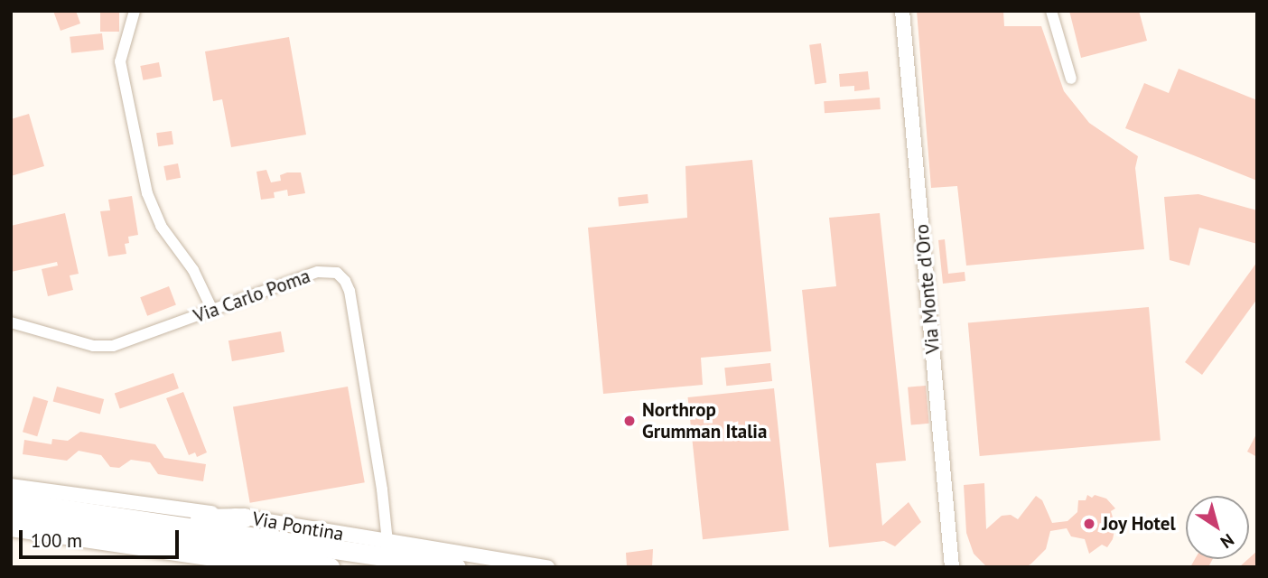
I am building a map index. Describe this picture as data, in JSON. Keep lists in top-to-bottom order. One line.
{"streets":{"street":["Via Monte d'Oro","Via Carlo Poma","Via Pontina"]},"crossings":[["Via Carlo Poma","Via Pontina"]],"places":["Northrop Grumman Italia","Joy Hotel"],"scale_bar":"100 m","north":"bottom right"}
